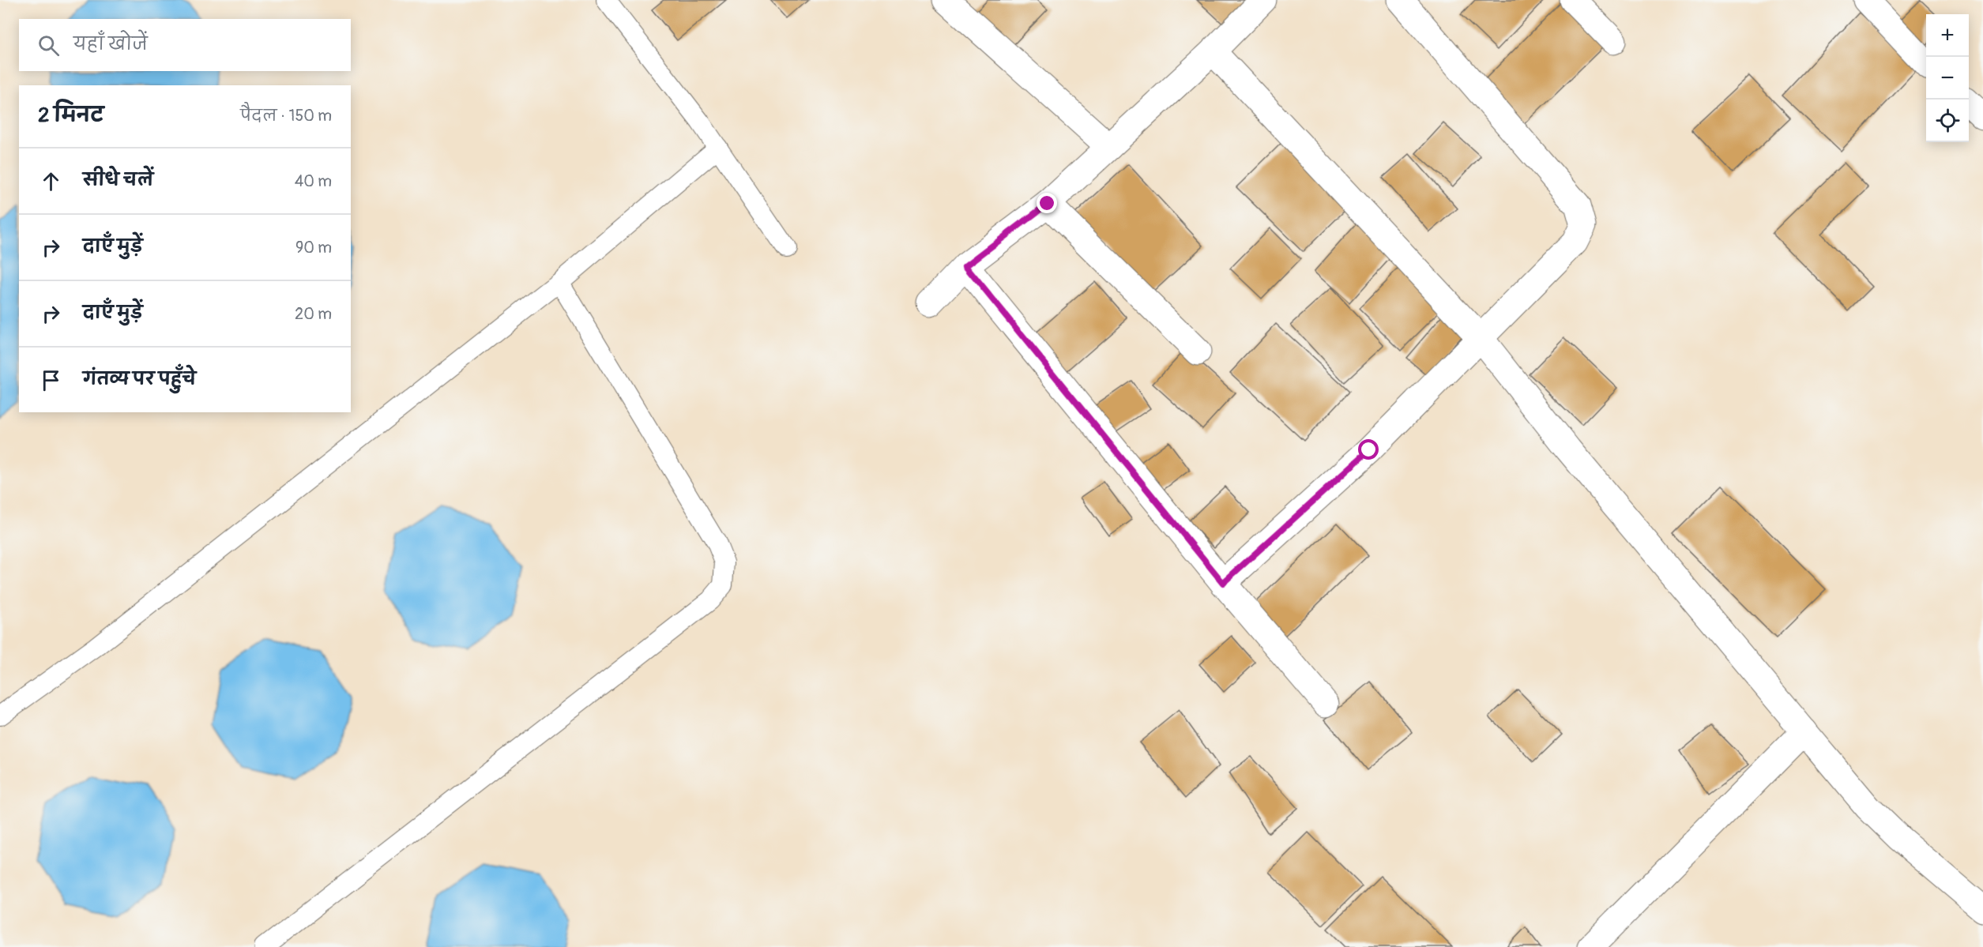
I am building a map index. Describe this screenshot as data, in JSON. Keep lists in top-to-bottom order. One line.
{"page":{"map_buttons":["+","−"],"search":"यहाँ खोजें","heading":["2 मिनट","पैदल · 150 m"],"list":[["सीधे चलें","40 m"],["दाएँ मुड़ें","90 m"],["दाएँ मुड़ें","20 m"],"गंतव्य पर पहुँचे"]}}
